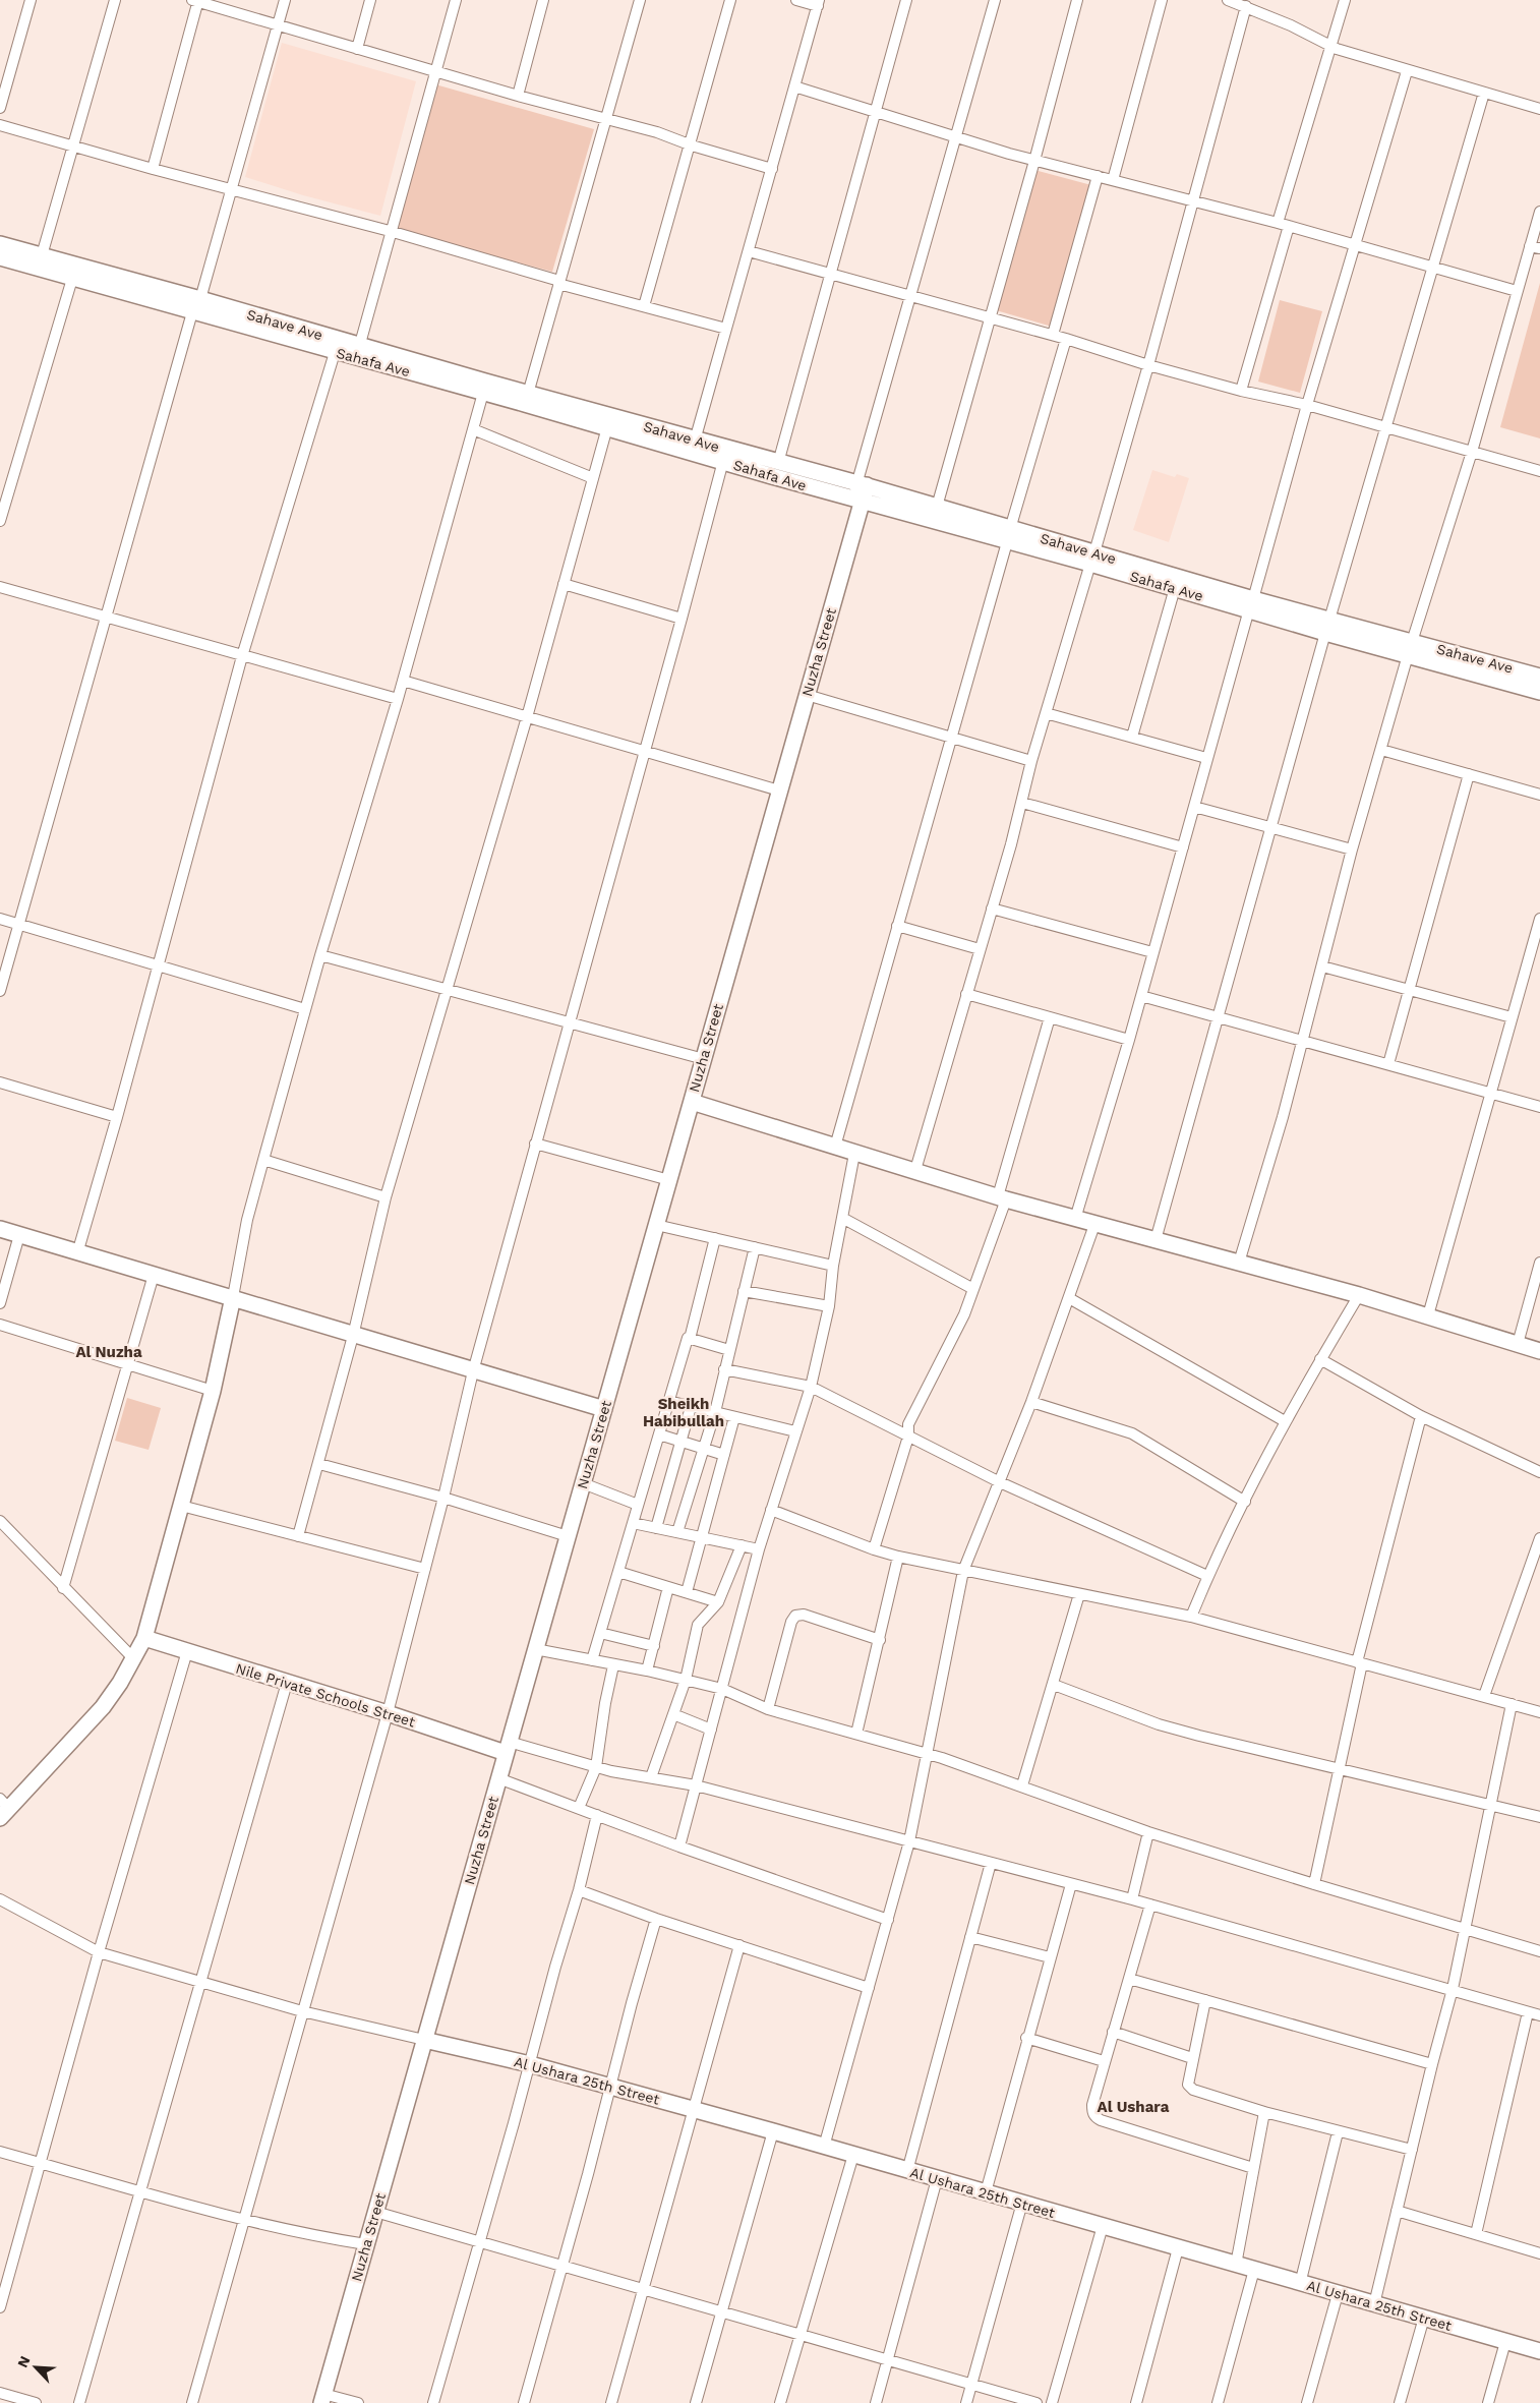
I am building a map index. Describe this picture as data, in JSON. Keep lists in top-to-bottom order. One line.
{"streets":{"street":["Sahave Ave","Sahafa Ave","Nuzha Street","Nile Private Schools Street","Al Ushara 25th Street"]},"crossings":[["Sahave Ave","Sahafa Ave"],["Sahave Ave","Nuzha Street"],["Sahafa Ave","Nuzha Street"],["Nuzha Street","Nile Private Schools Street"],["Nuzha Street","Al Ushara 25th Street"]],"districts":["Al Nuzha","Sheikh Habibullah","Al Ushara"],"north":"top left"}
